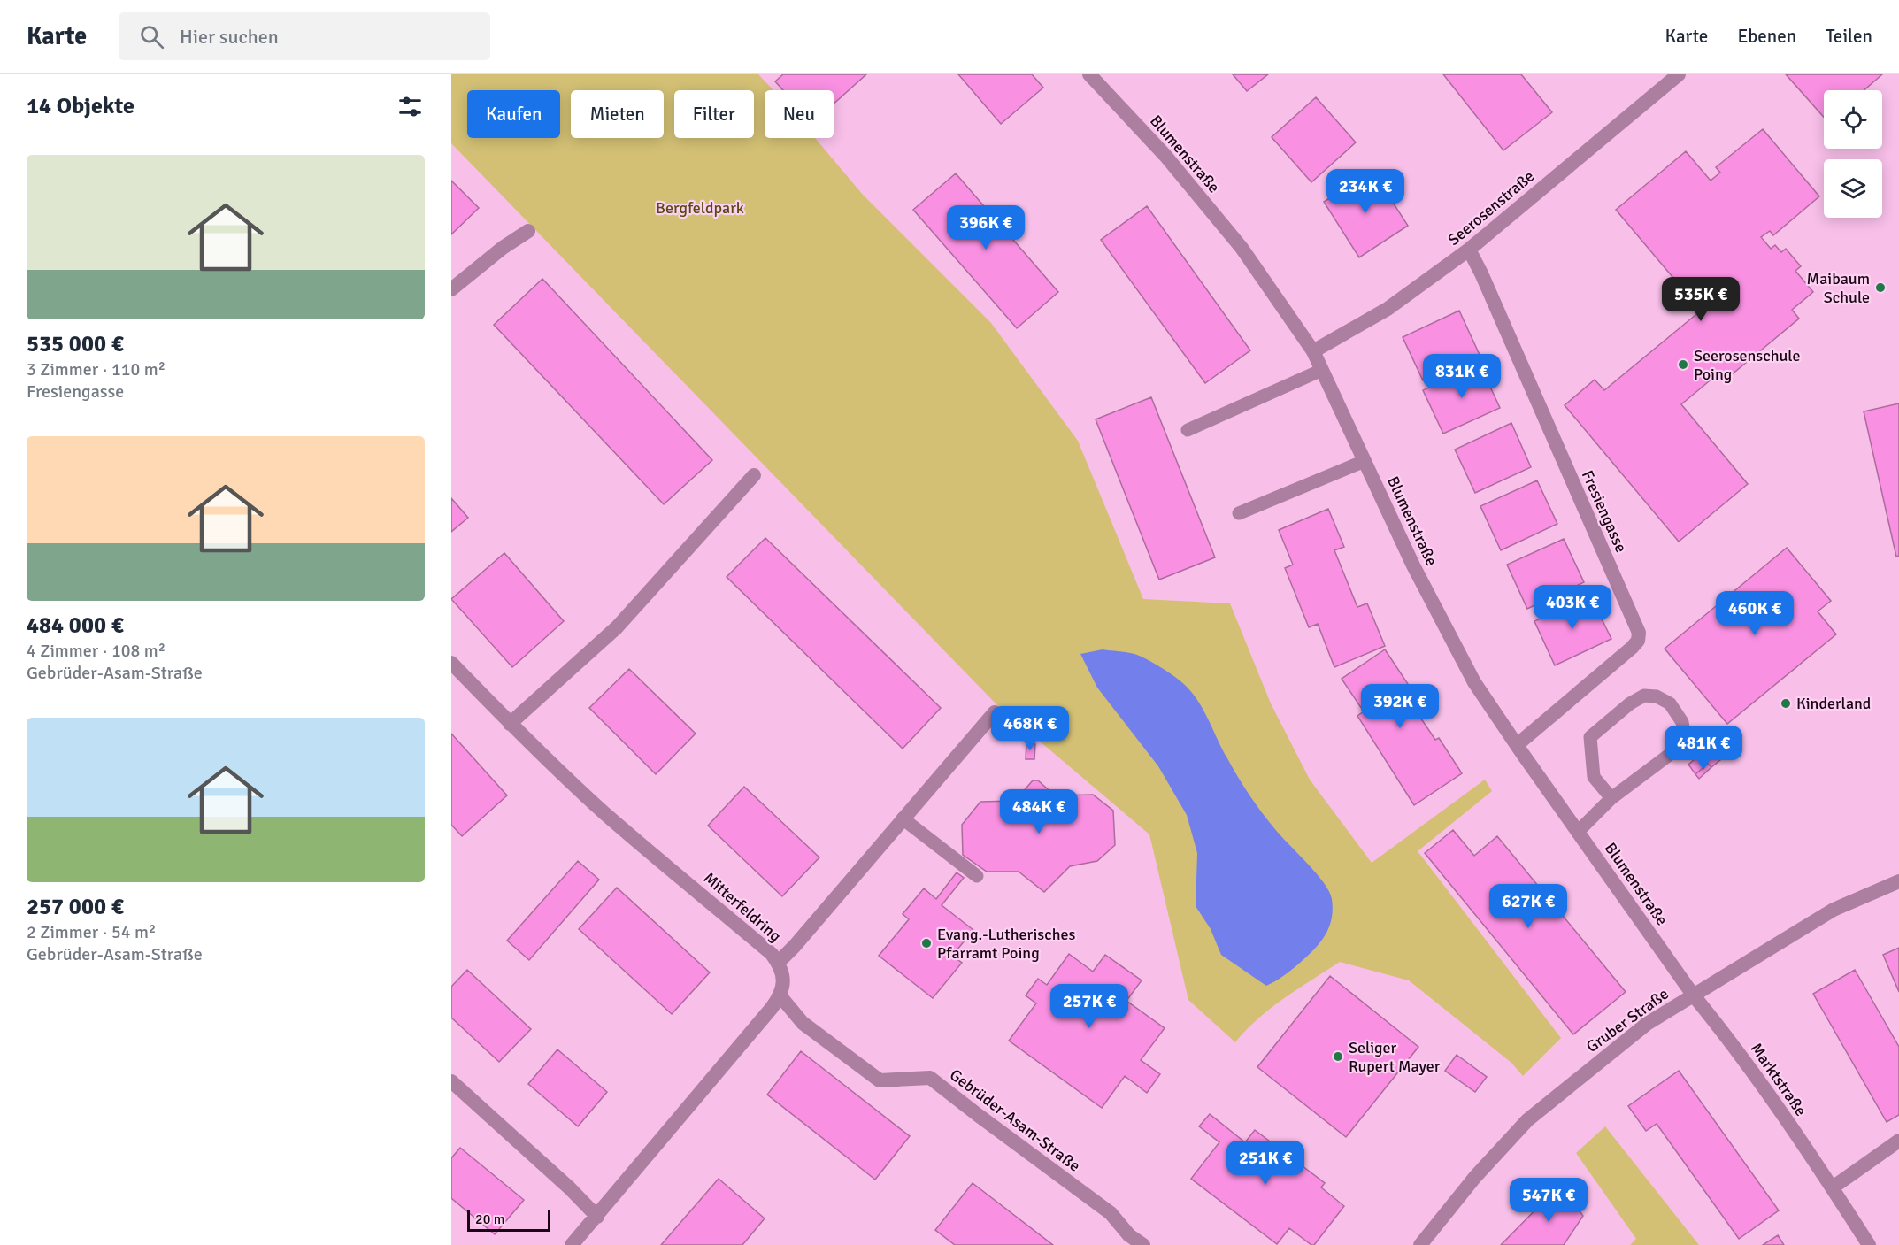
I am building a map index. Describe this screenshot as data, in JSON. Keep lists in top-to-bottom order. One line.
{"streets":{"street":["Blumenstraße","Seerosenstraße","Fresiengasse","Mitterfeldring","Gruber Straße","Marktstraße","Gebrüder-Asam-Straße"]},"crossings":[["Blumenstraße","Seerosenstraße"],["Blumenstraße","Fresiengasse"],["Blumenstraße","Gruber Straße"],["Blumenstraße","Marktstraße"],["Seerosenstraße","Fresiengasse"],["Mitterfeldring","Gebrüder-Asam-Straße"],["Gruber Straße","Marktstraße"]],"parks":["Bergfeldpark"],"places":["Maibaum Schule","Seerosenschule Poing","Kinderland","Evang.-Lutherisches Pfarramt Poing","Seliger Rupert Mayer"],"scale_bar":"20 m","page":{"header":"Karte","search":"Hier suchen","nav":["Karte","Ebenen","Teilen"],"heading":"14 Objekte","chip":["Kaufen","Mieten","Filter","Neu"],"list":[{"name":"535 000 €","note":"3 Zimmer · 110 m² · Fresiengasse"},{"name":"484 000 €","note":"4 Zimmer · 108 m² · Gebrüder-Asam-Straße"},{"name":"257 000 €","note":"2 Zimmer · 54 m² · Gebrüder-Asam-Straße"}],"price":["234K €","396K €","535K €","831K €","403K €","460K €","392K €","468K €","481K €","484K €","627K €","257K €","251K €","547K €"],"scale":"20 m"}}
